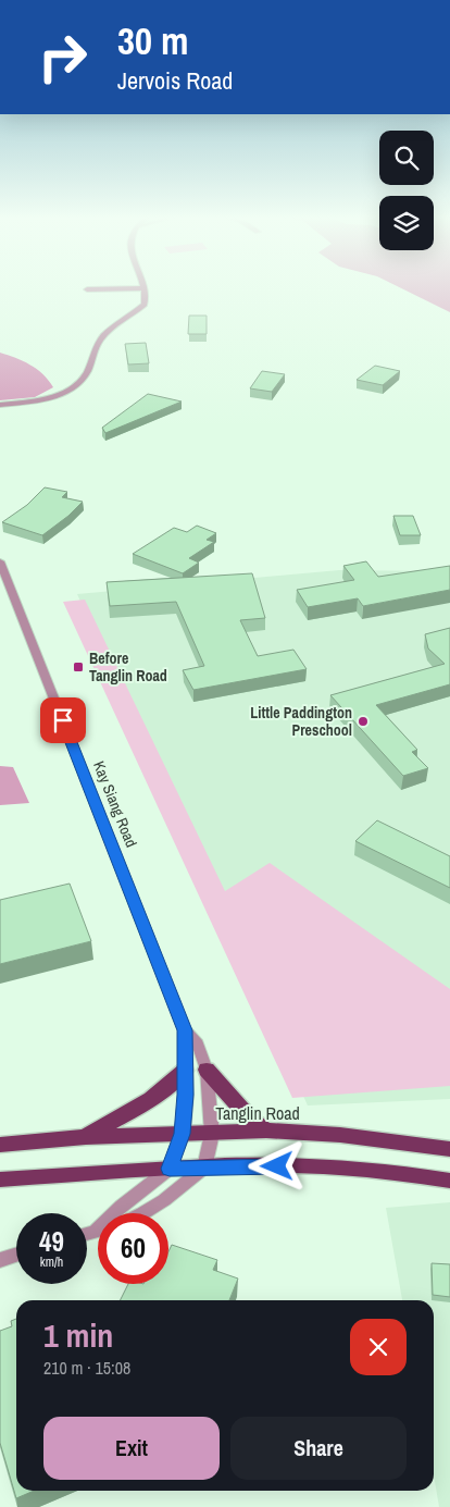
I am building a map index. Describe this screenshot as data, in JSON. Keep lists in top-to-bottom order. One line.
{"streets":{"main road":["Tanglin Road"],"street":["Kay Siang Road"]},"crossings":[["Kay Siang Road","Tanglin Road"]],"places":{"transit":["Before Tanglin Road"],"other":["Little Paddington Preschool"]},"page":{"turn":["30 m","Jervois Road"],"speed":"49 km/h","limit":"60","heading":["1 min","210 m · 15:08"],"buttons":["Exit","Share"]}}
